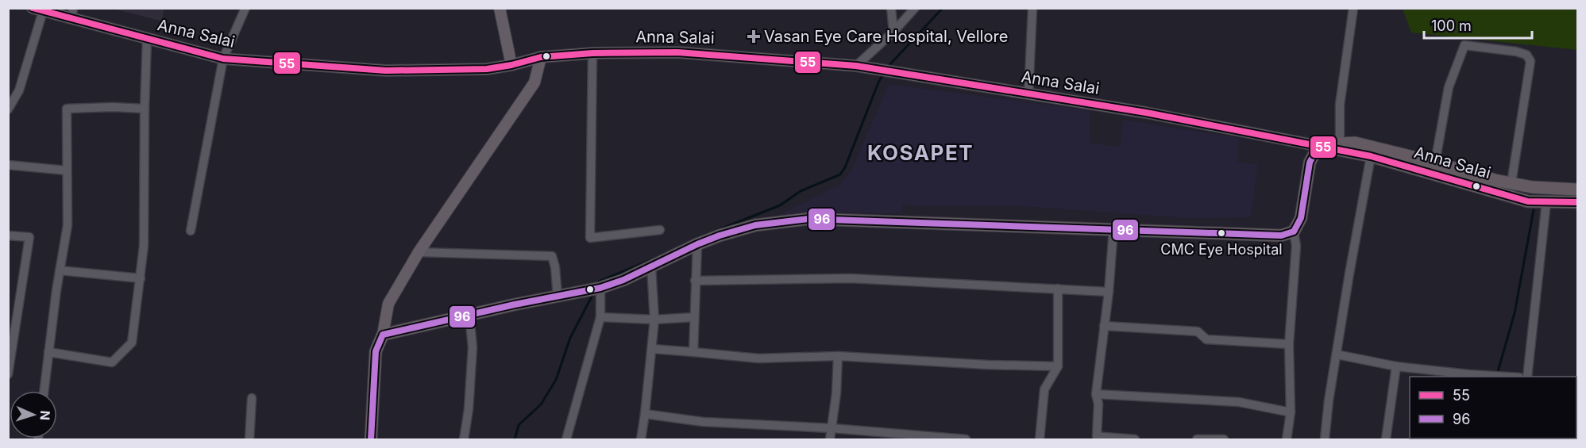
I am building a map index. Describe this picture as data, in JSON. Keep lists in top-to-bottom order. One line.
{"streets":{"highway":["Anna Salai"]},"districts":["KOSAPET"],"places":{"health":["Vasan Eye Care Hospital, Vellore"],"other":["CMC Eye Hospital"]},"lines":["transit line 55","transit line 96"],"legend":["55","96"],"scale_bar":"100 m","north":"right"}
